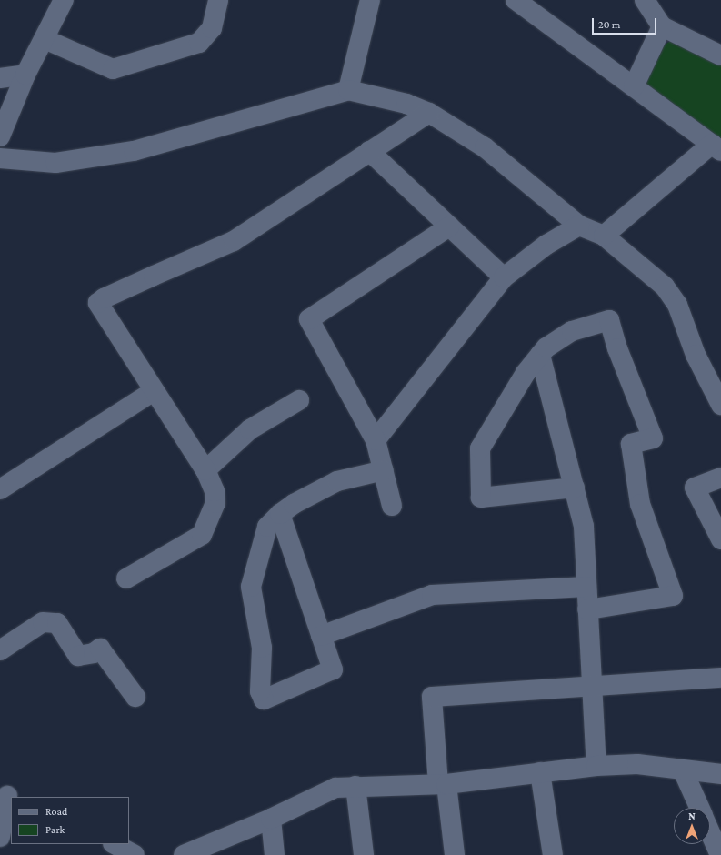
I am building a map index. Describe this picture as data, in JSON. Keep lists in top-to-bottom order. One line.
{"legend":["Road","Park"],"scale_bar":"20 m","north":"top"}
